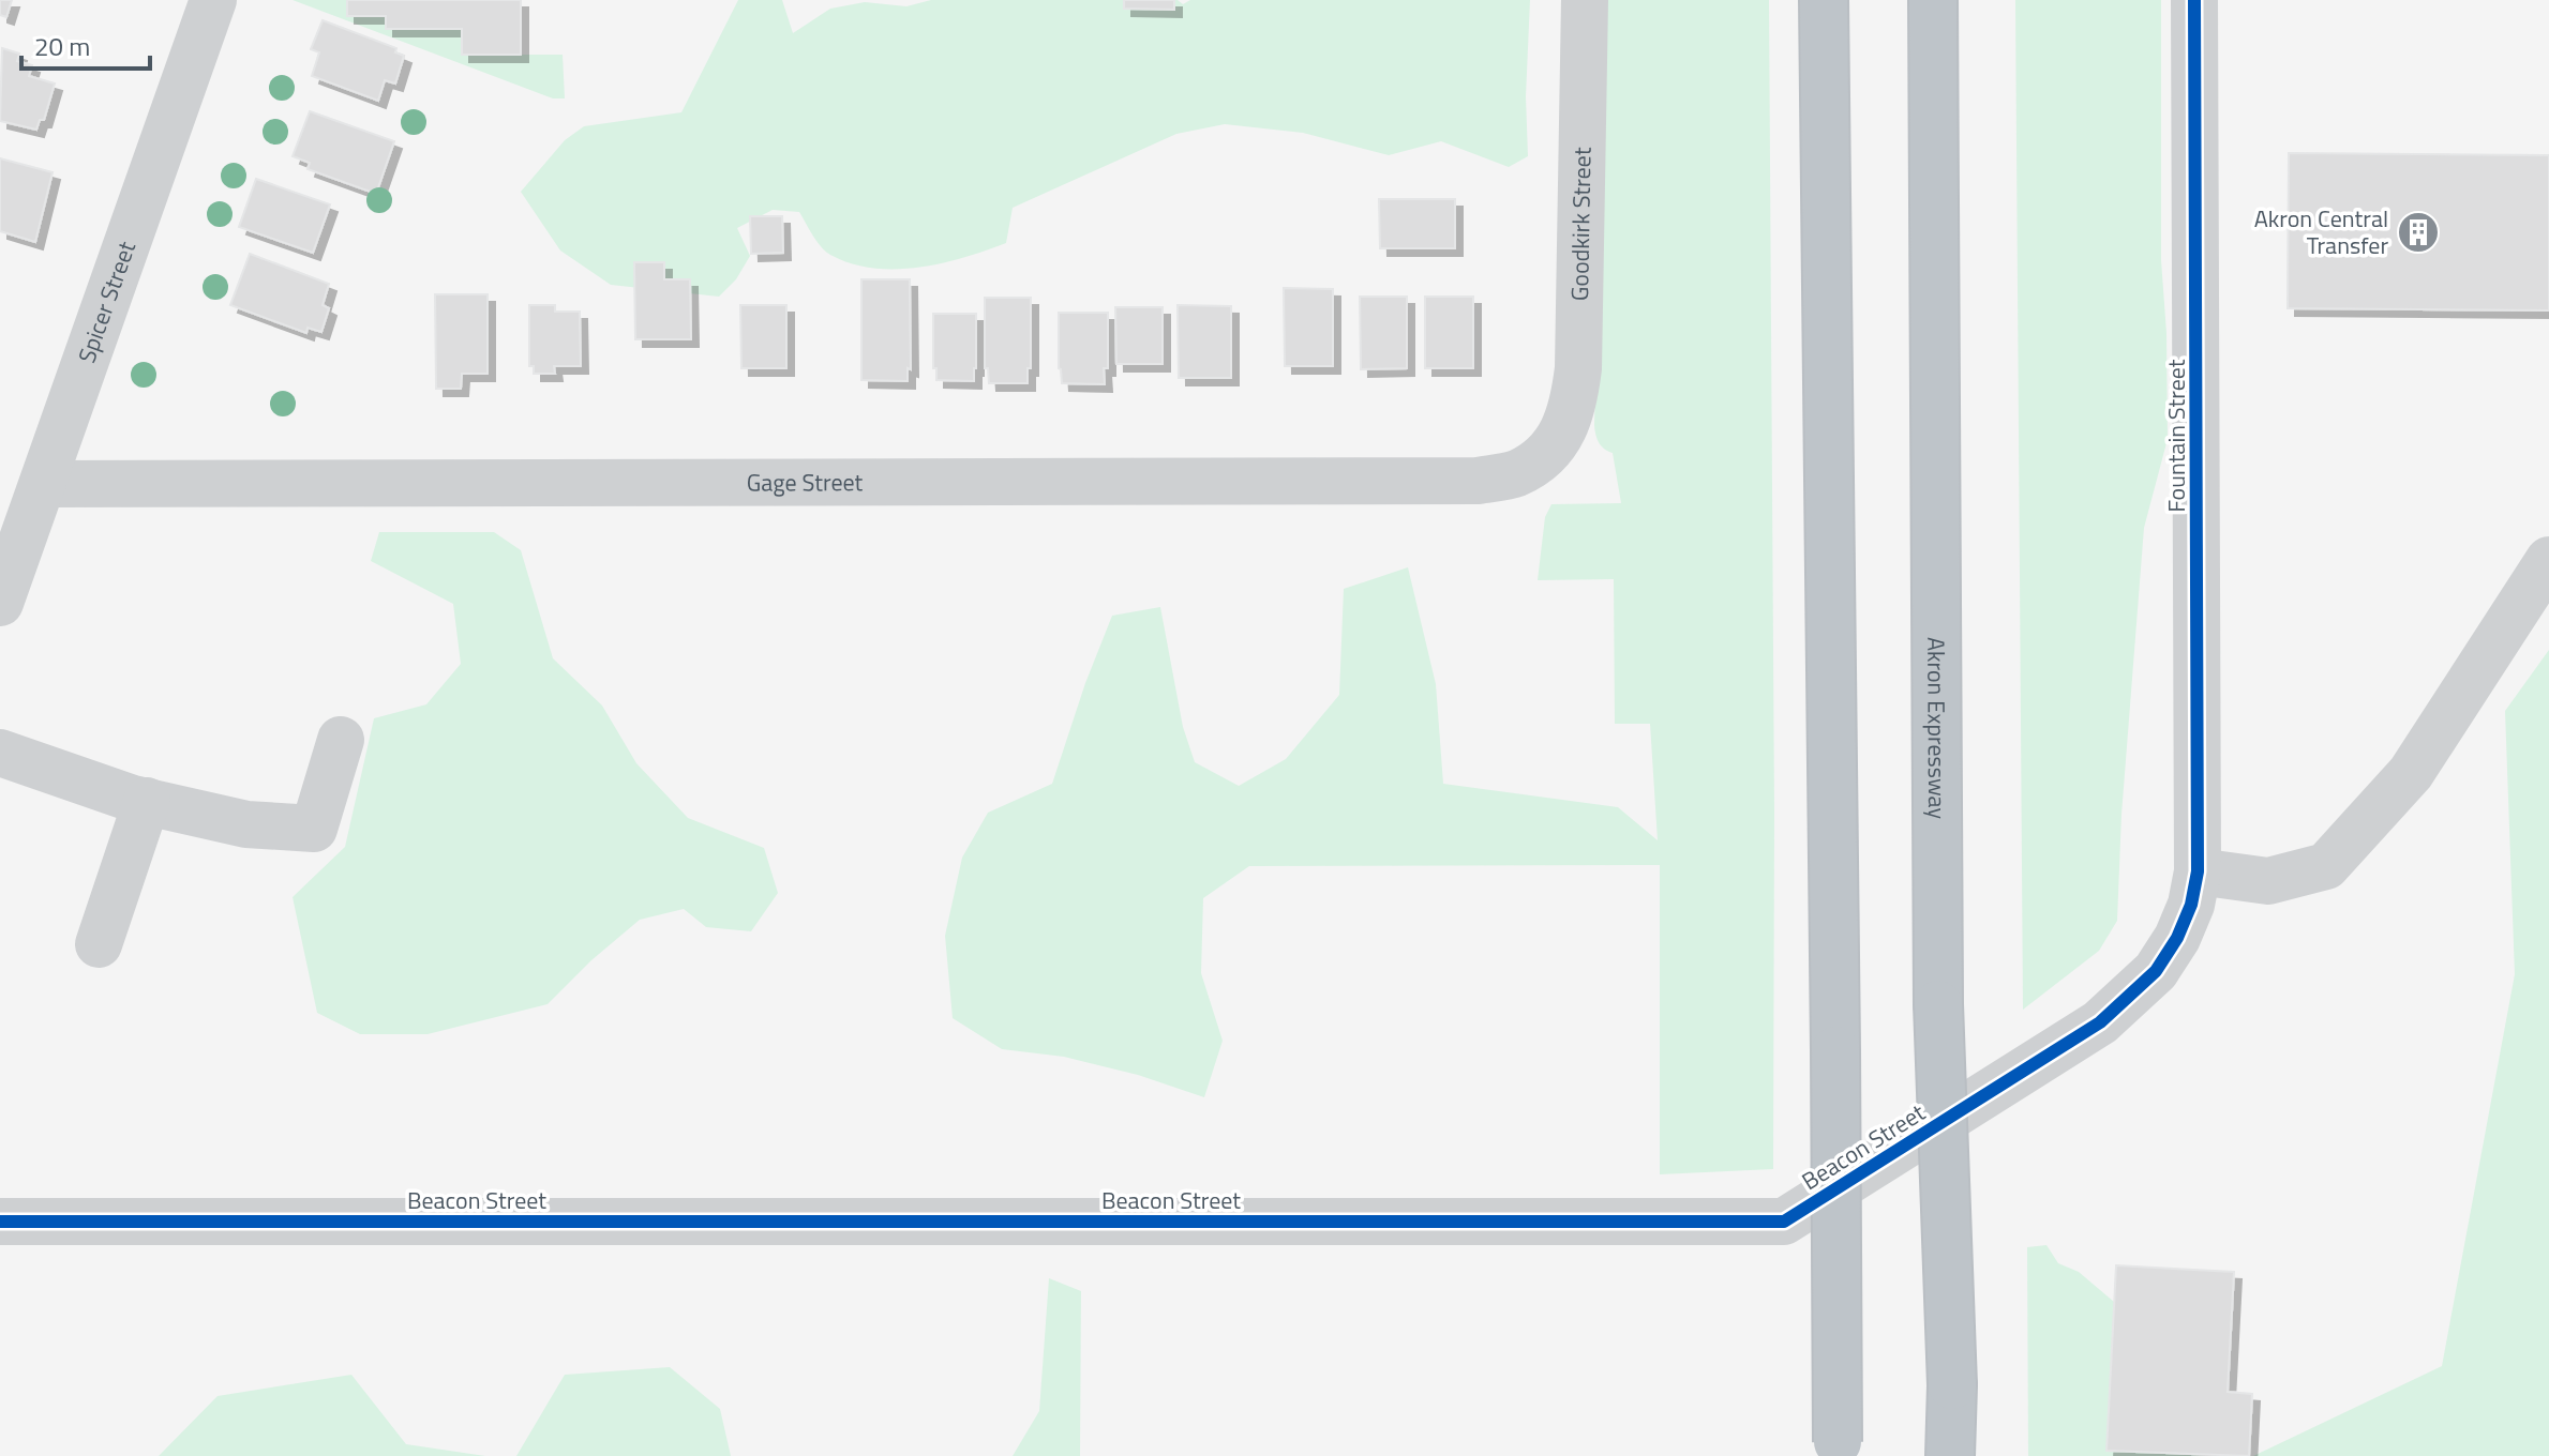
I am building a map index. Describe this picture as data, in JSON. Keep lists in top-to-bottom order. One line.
{"streets":{"highway":["Akron Expressway"],"street":["Goodkirk Street","Spicer Street","Fountain Street","Gage Street","Beacon Street"]},"crossings":[["Goodkirk Street","Gage Street"],["Spicer Street","Gage Street"],["Fountain Street","Beacon Street"]],"places":{"building":["Akron Central Transfer"]},"scale_bar":"20 m"}
